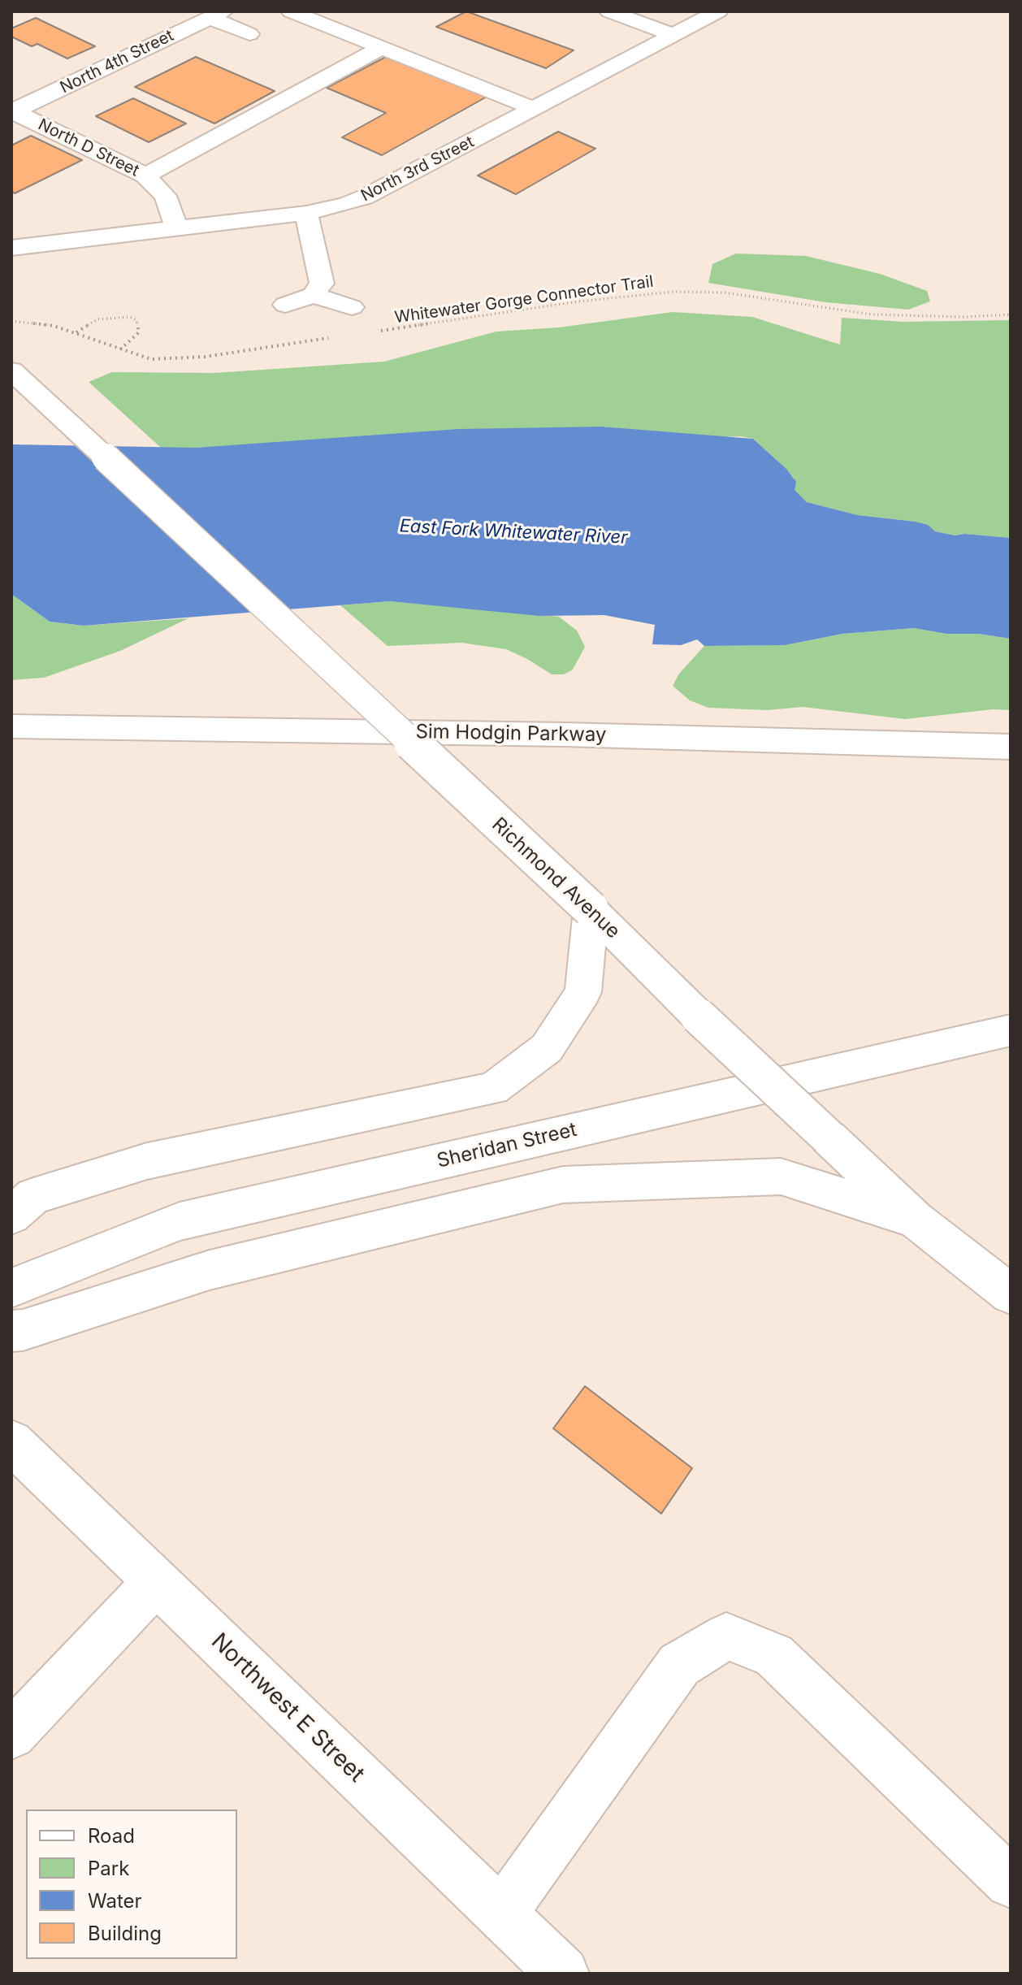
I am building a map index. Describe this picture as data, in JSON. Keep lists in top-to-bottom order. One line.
{"streets":{"street":["North 4th Street","North D Street","North 3rd Street","Sim Hodgin Parkway","Richmond Avenue","Sheridan Street","Northwest E Street"],"path":["Whitewater Gorge Connector Trail"]},"crossings":[["North 4th Street","North D Street"],["North D Street","North 3rd Street"]],"water":["East Fork Whitewater River"],"legend":["Road","Park","Water","Building"]}
